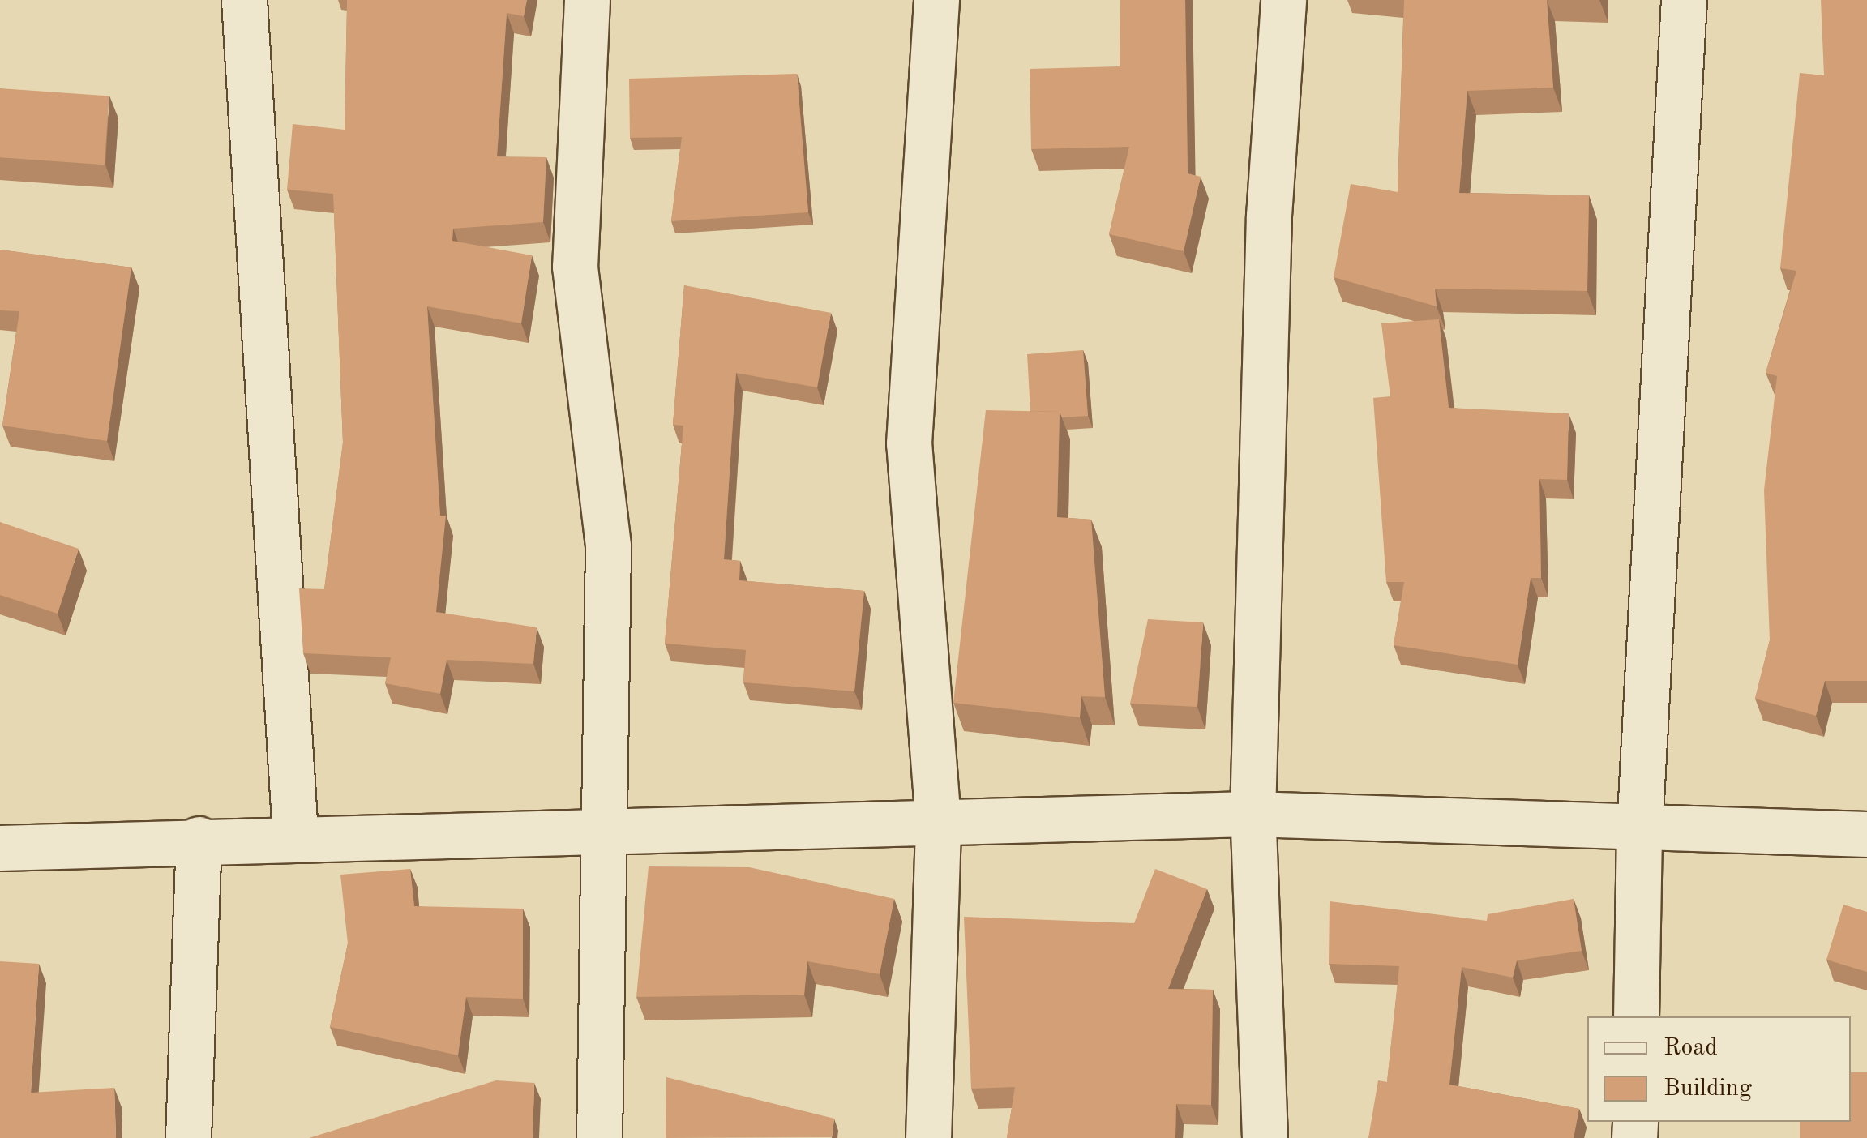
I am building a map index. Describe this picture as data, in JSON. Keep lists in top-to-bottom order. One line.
{"legend":["Road","Building"]}
